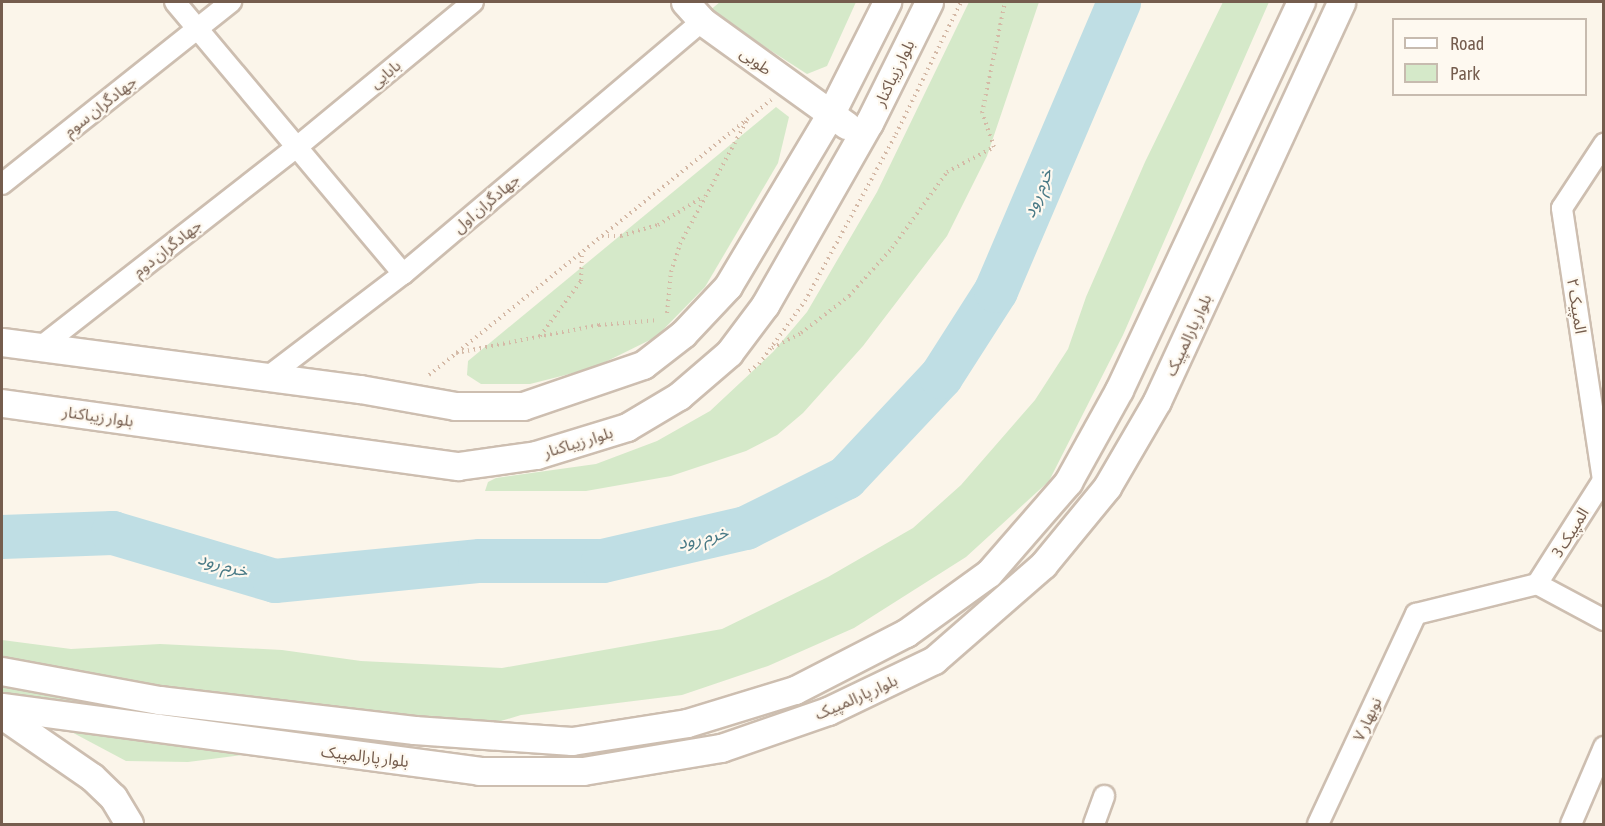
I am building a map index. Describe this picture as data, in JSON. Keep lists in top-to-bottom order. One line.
{"streets":{"street":["طوبی","بلوار زیباکنار","بابایی","جهادگران سوم","جهادگران اول","جهادگران دوم","المپیک ۲","بلوار پارالمپیک","المپیک 3","نوبهار ۷"]},"crossings":[["طوبی","بلوار زیباکنار"],["طوبی","جهادگران اول"],["بابایی","جهادگران دوم"],["المپیک ۲","المپیک 3"],["المپیک 3","نوبهار ۷"]],"water":["خرم رود"],"legend":["Road","Park"]}
